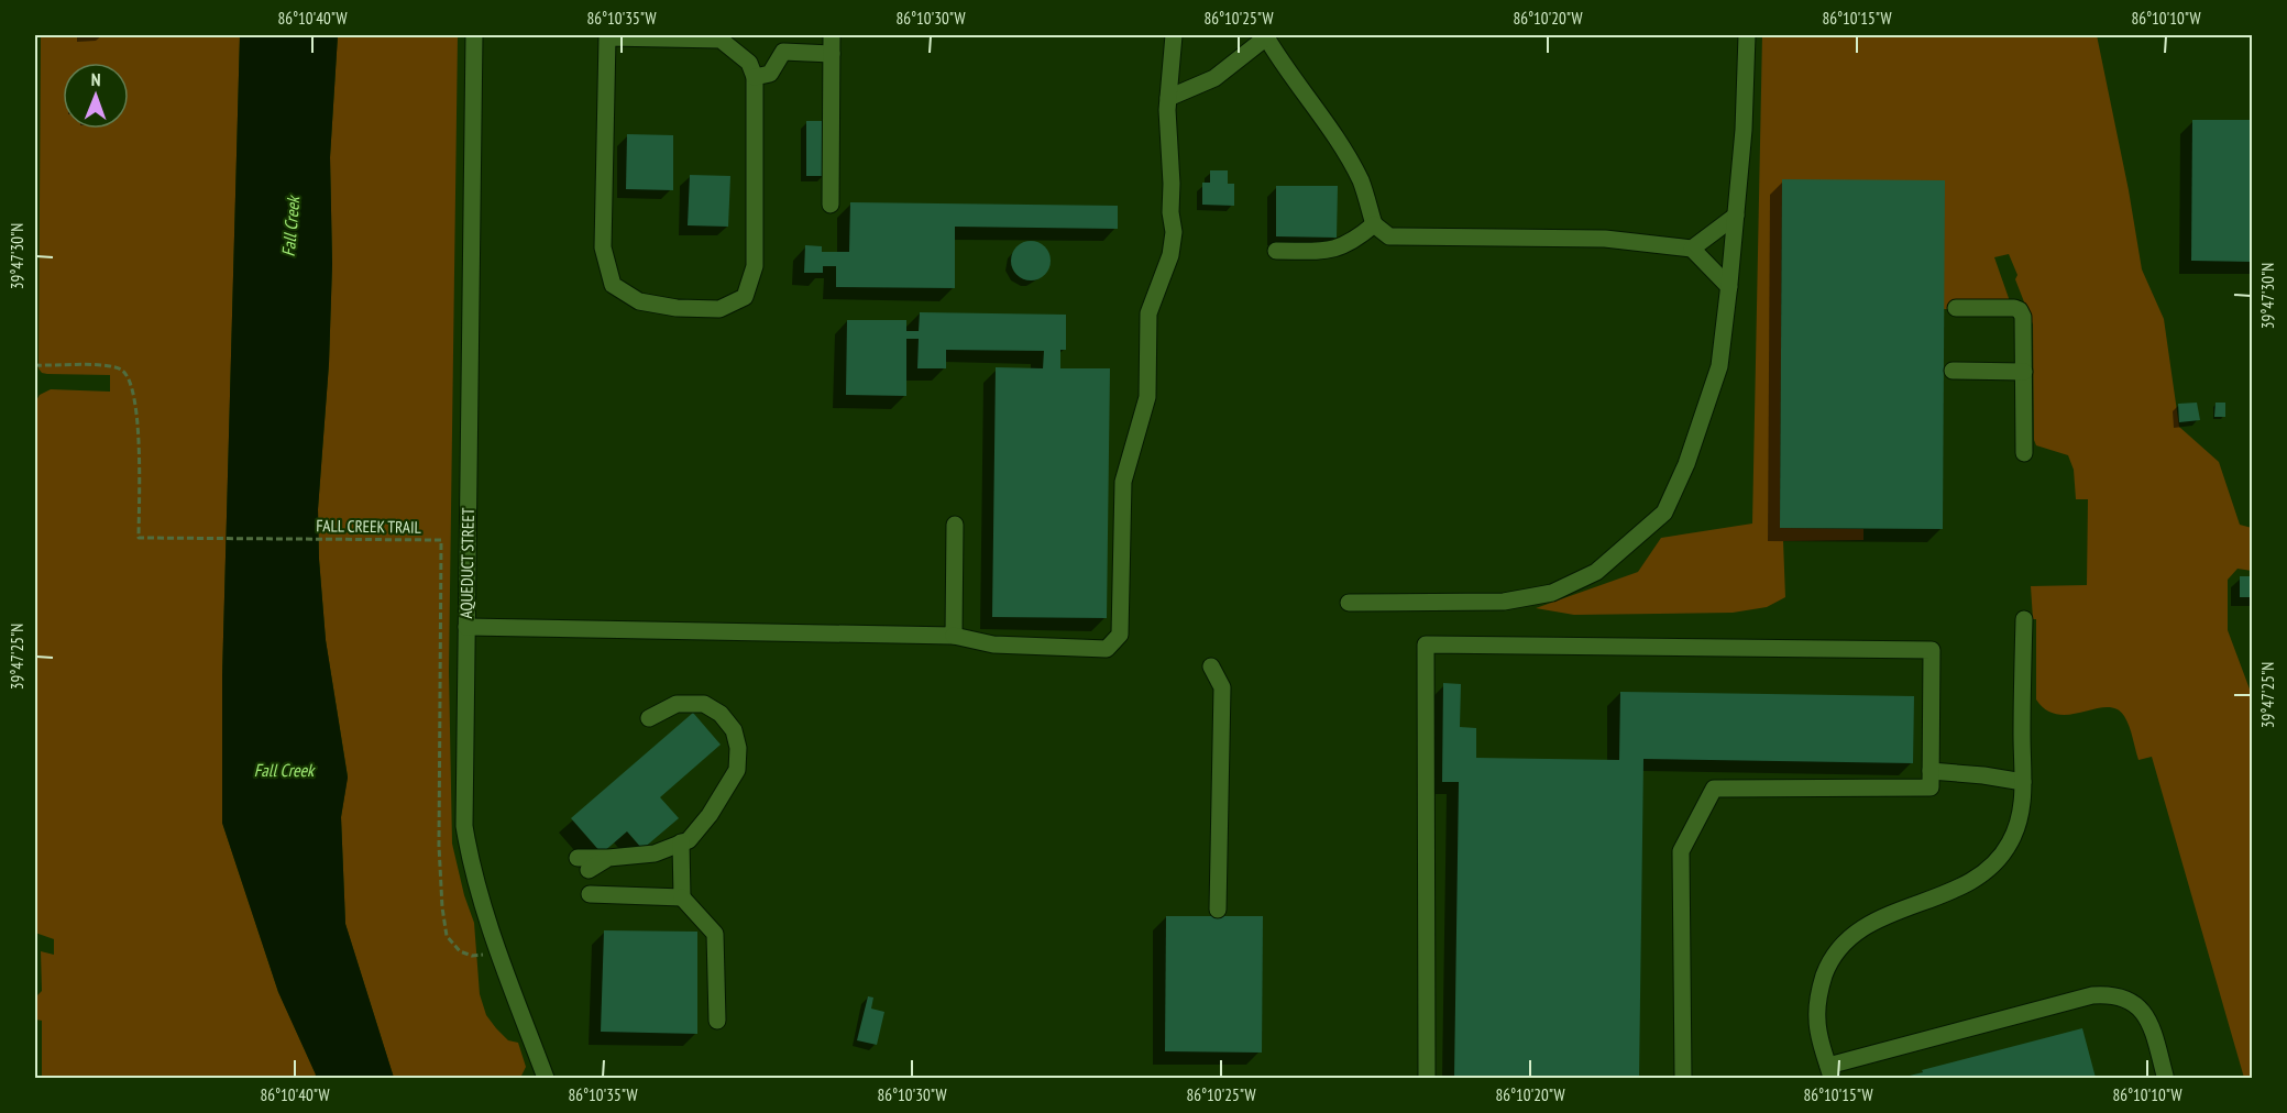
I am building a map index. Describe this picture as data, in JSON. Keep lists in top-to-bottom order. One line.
{"streets":{"street":["AQUEDUCT STREET"],"path":["FALL CREEK TRAIL"]},"water":["Fall Creek"],"north":"top","coordinates":["86°10'40\"W","86°10'35\"W","86°10'30\"W","86°10'25\"W","86°10'20\"W","86°10'15\"W","86°10'10\"W","39°47'30\"N","39°47'25\"N"]}
